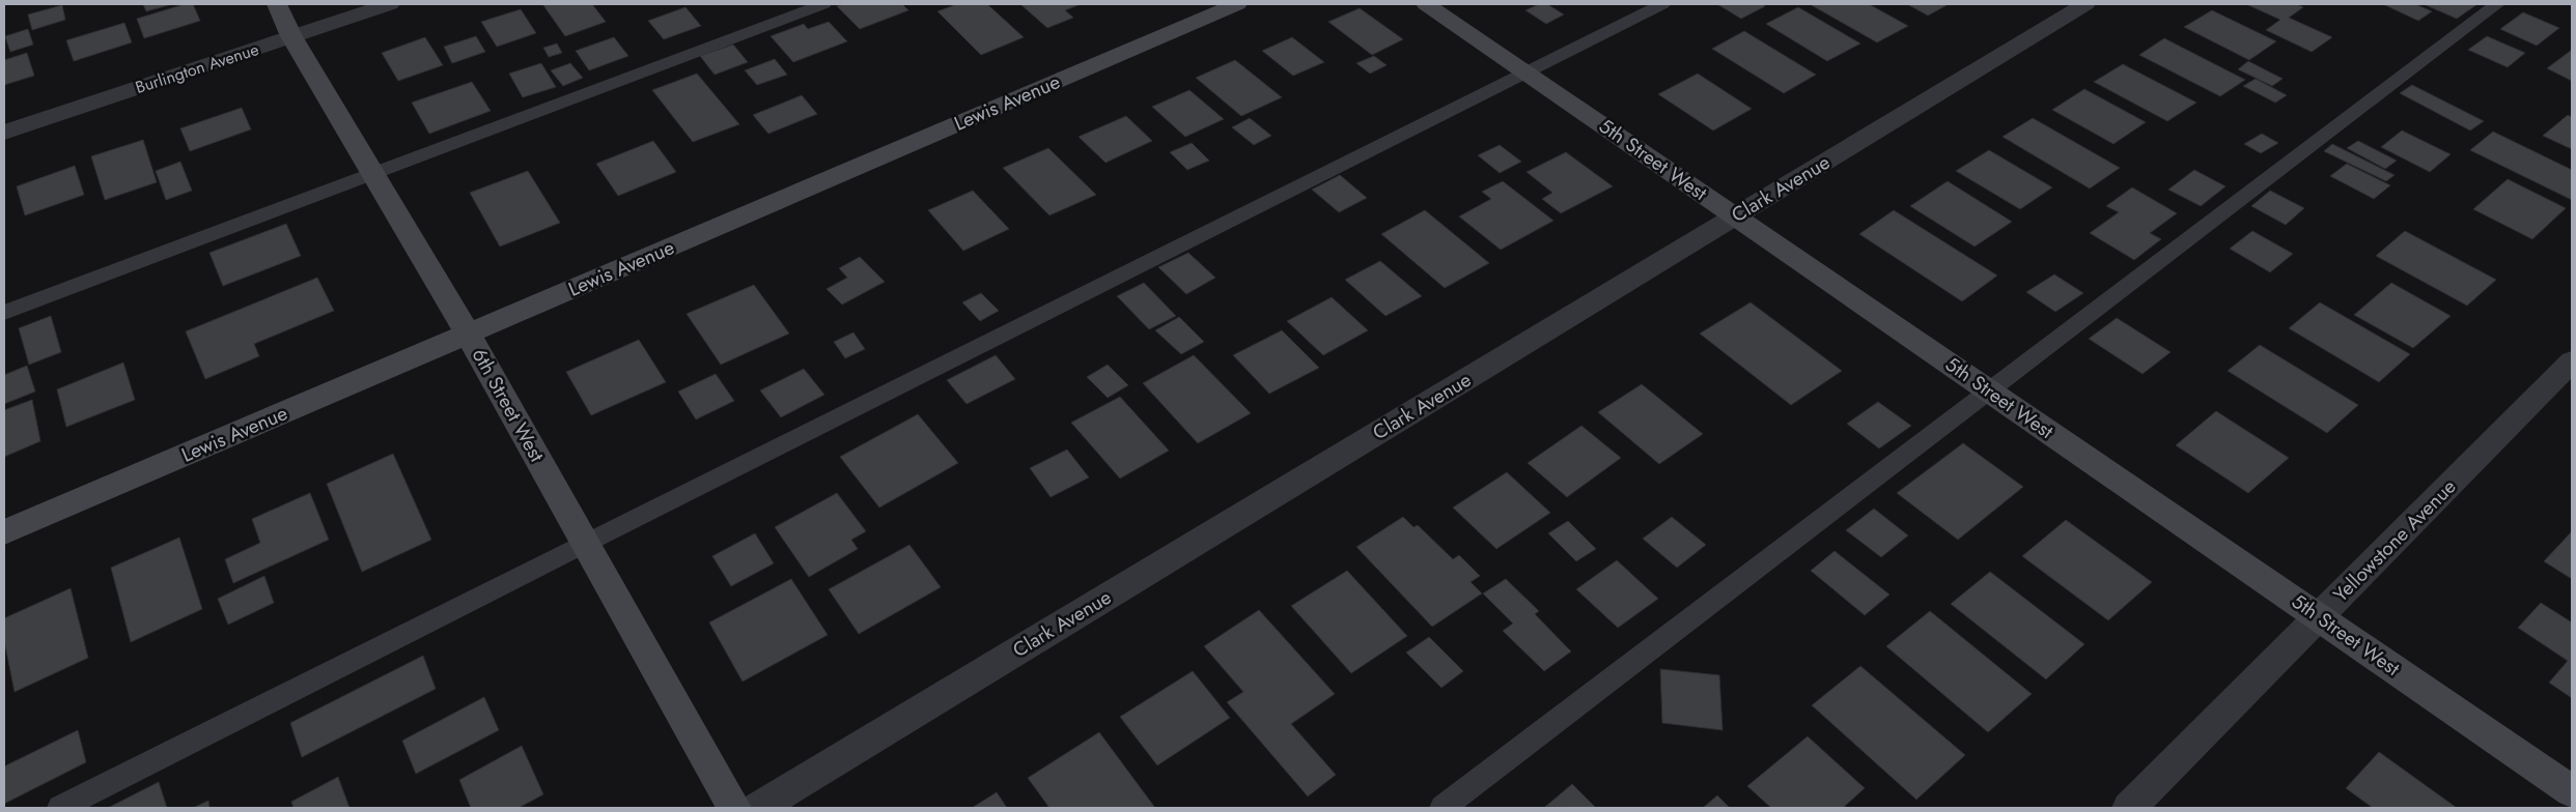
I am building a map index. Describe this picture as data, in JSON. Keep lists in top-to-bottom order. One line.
{"streets":{"street":["Burlington Avenue","Lewis Avenue","5th Street West","Clark Avenue","6th Street West","Yellowstone Avenue"]},"crossings":[["Burlington Avenue","6th Street West"],["Lewis Avenue","6th Street West"],["5th Street West","Clark Avenue"],["5th Street West","Yellowstone Avenue"]]}
